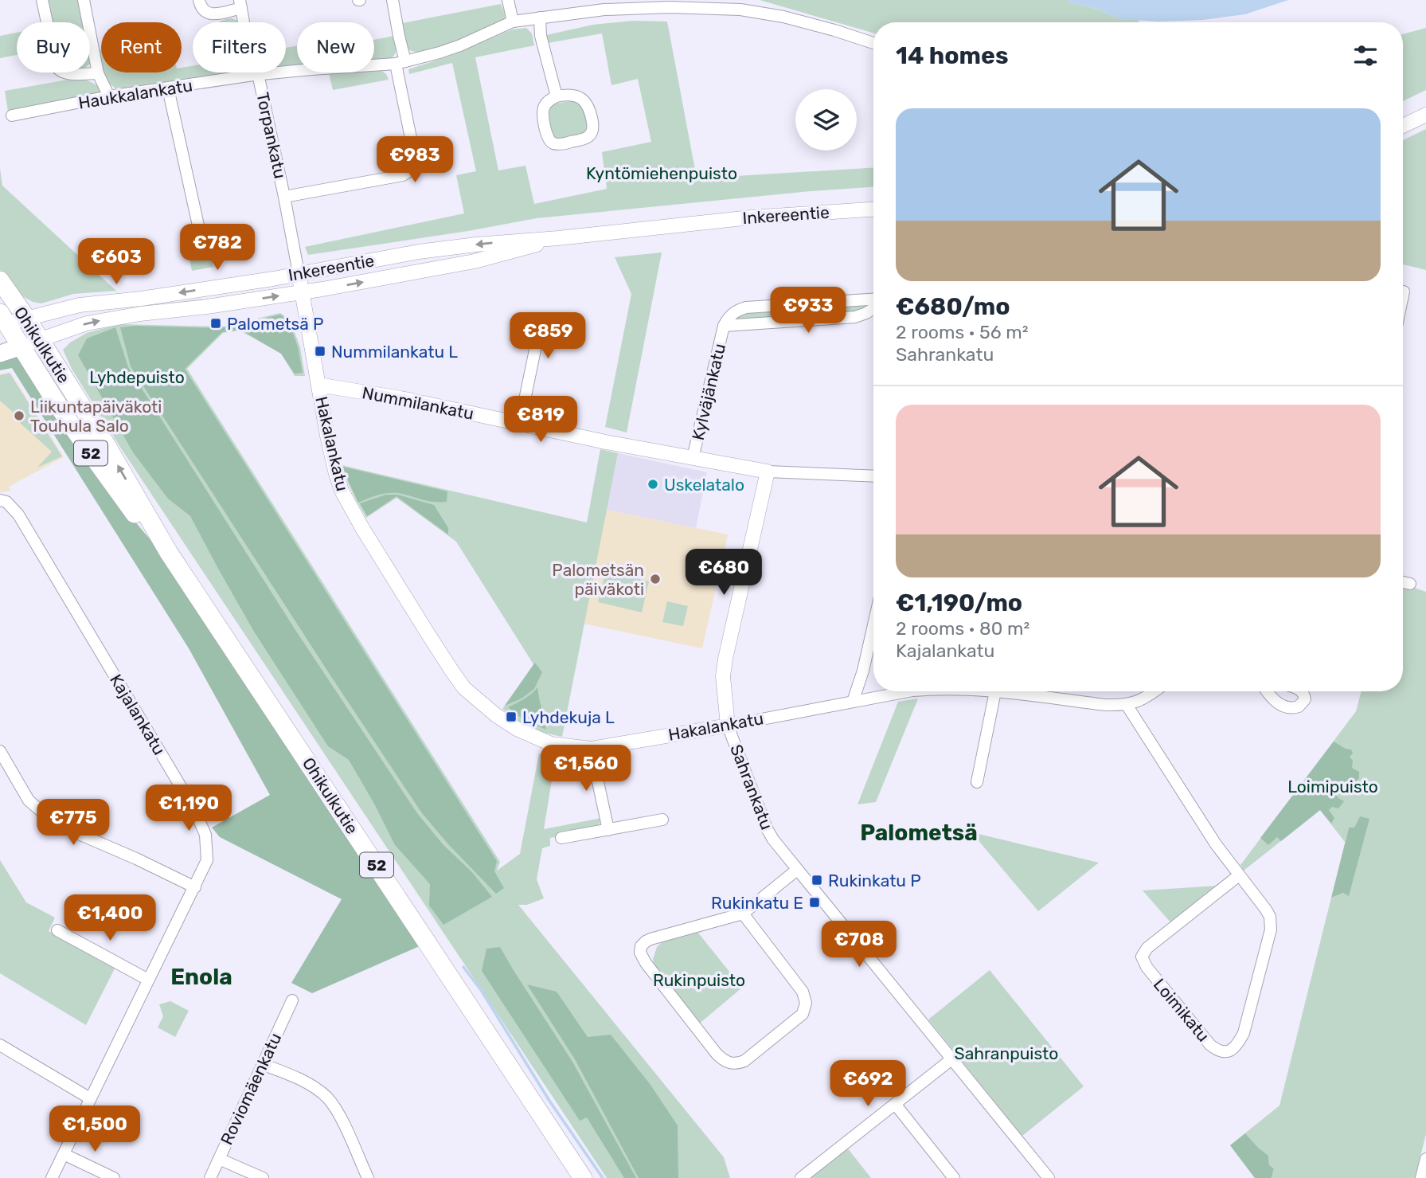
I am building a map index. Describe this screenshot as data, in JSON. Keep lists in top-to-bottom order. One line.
{"streets":{"main road":["Ohikulkutie","52"],"street":["Haukkalankatu","Torpankatu","Inkereentie","Kylväjänkatu","Nummilankatu","Hakalankatu","Kajalankatu","Sahrankatu","Loimikatu","Roviomäenkatu"]},"crossings":[["Haukkalankatu","Torpankatu"],["Torpankatu","Inkereentie"],["Torpankatu","Hakalankatu"],["Inkereentie","Ohikulkutie"],["Inkereentie","Hakalankatu"],["Kylväjänkatu","Nummilankatu"],["Nummilankatu","Hakalankatu"],["Nummilankatu","Sahrankatu"],["Hakalankatu","Sahrankatu"],["Hakalankatu","Loimikatu"]],"districts":["Palometsä","Enola"],"parks":["Kyntömiehenpuisto","Lyhdepuisto","Loimipuisto","Rukinpuisto","Sahranpuisto"],"places":{"transit":["Palometsä P","Nummilankatu L","Lyhdekuja L","Rukinkatu P","Rukinkatu E"],"other":["Liikuntapäiväkoti Touhula Salo","Uskelatalo","Palometsän päiväkoti"]},"page":{"chip":["Buy","Rent","Filters","New"],"heading":"14 homes","list":[{"name":"€680/mo","note":"2 rooms · 56 m² · Sahrankatu"},{"name":"€1,190/mo","note":"2 rooms · 80 m² · Kajalankatu"}],"price":["€983","€782","€603","€933","€859","€819","€680","€1,560","€1,190","€775","€1,400","€708","€692","€1,500"]}}
